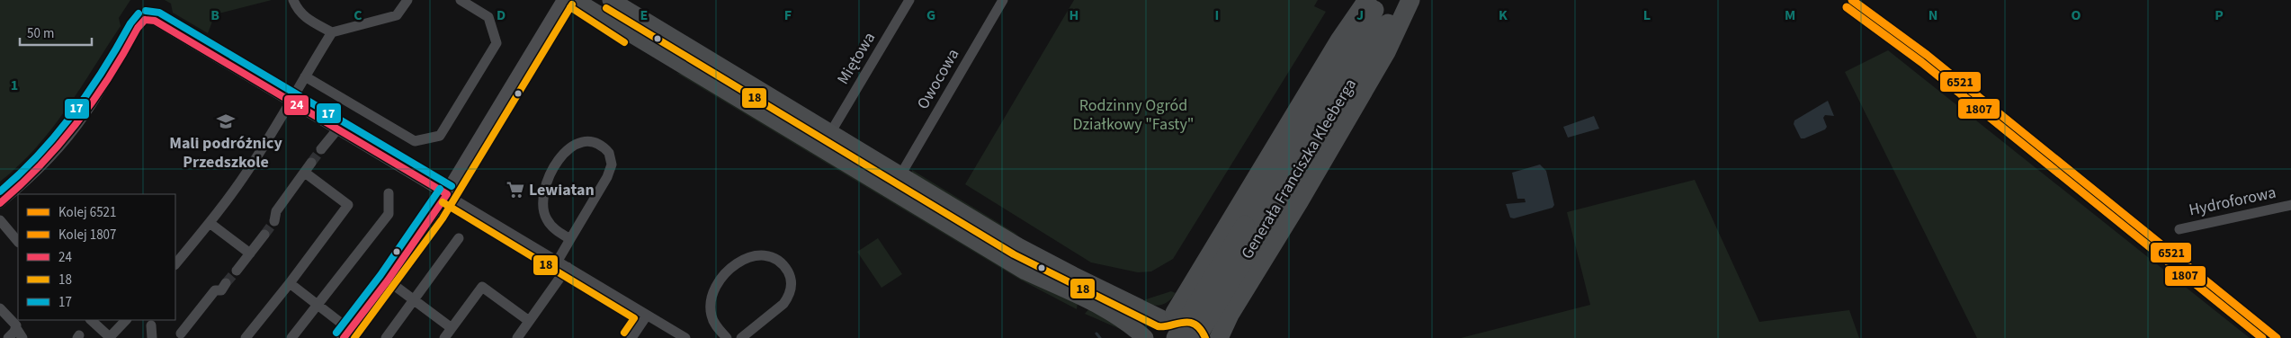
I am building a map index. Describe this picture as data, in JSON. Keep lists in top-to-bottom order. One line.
{"streets":{"highway":["Generała Franciszka Kleeberga"],"street":["Miętowa","Owocowa","Hydroforowa"]},"parks":["Rodzinny Ogród Działkowy \"Fasty\""],"places":{"school or university":["Mali podróżnicy Przedszkole"],"supermarket":["Lewiatan"]},"lines":["rail line 6521","transit line 18","rail line 1807","transit line 17","transit line 24"],"legend":["Kolej 6521","Kolej 1807","24","18","17"],"scale_bar":"50 m","grid":{"columns":["B","C","D","E","F","G","H","I","J","K","L","M","N","O","P"],"rows":["1"]}}
